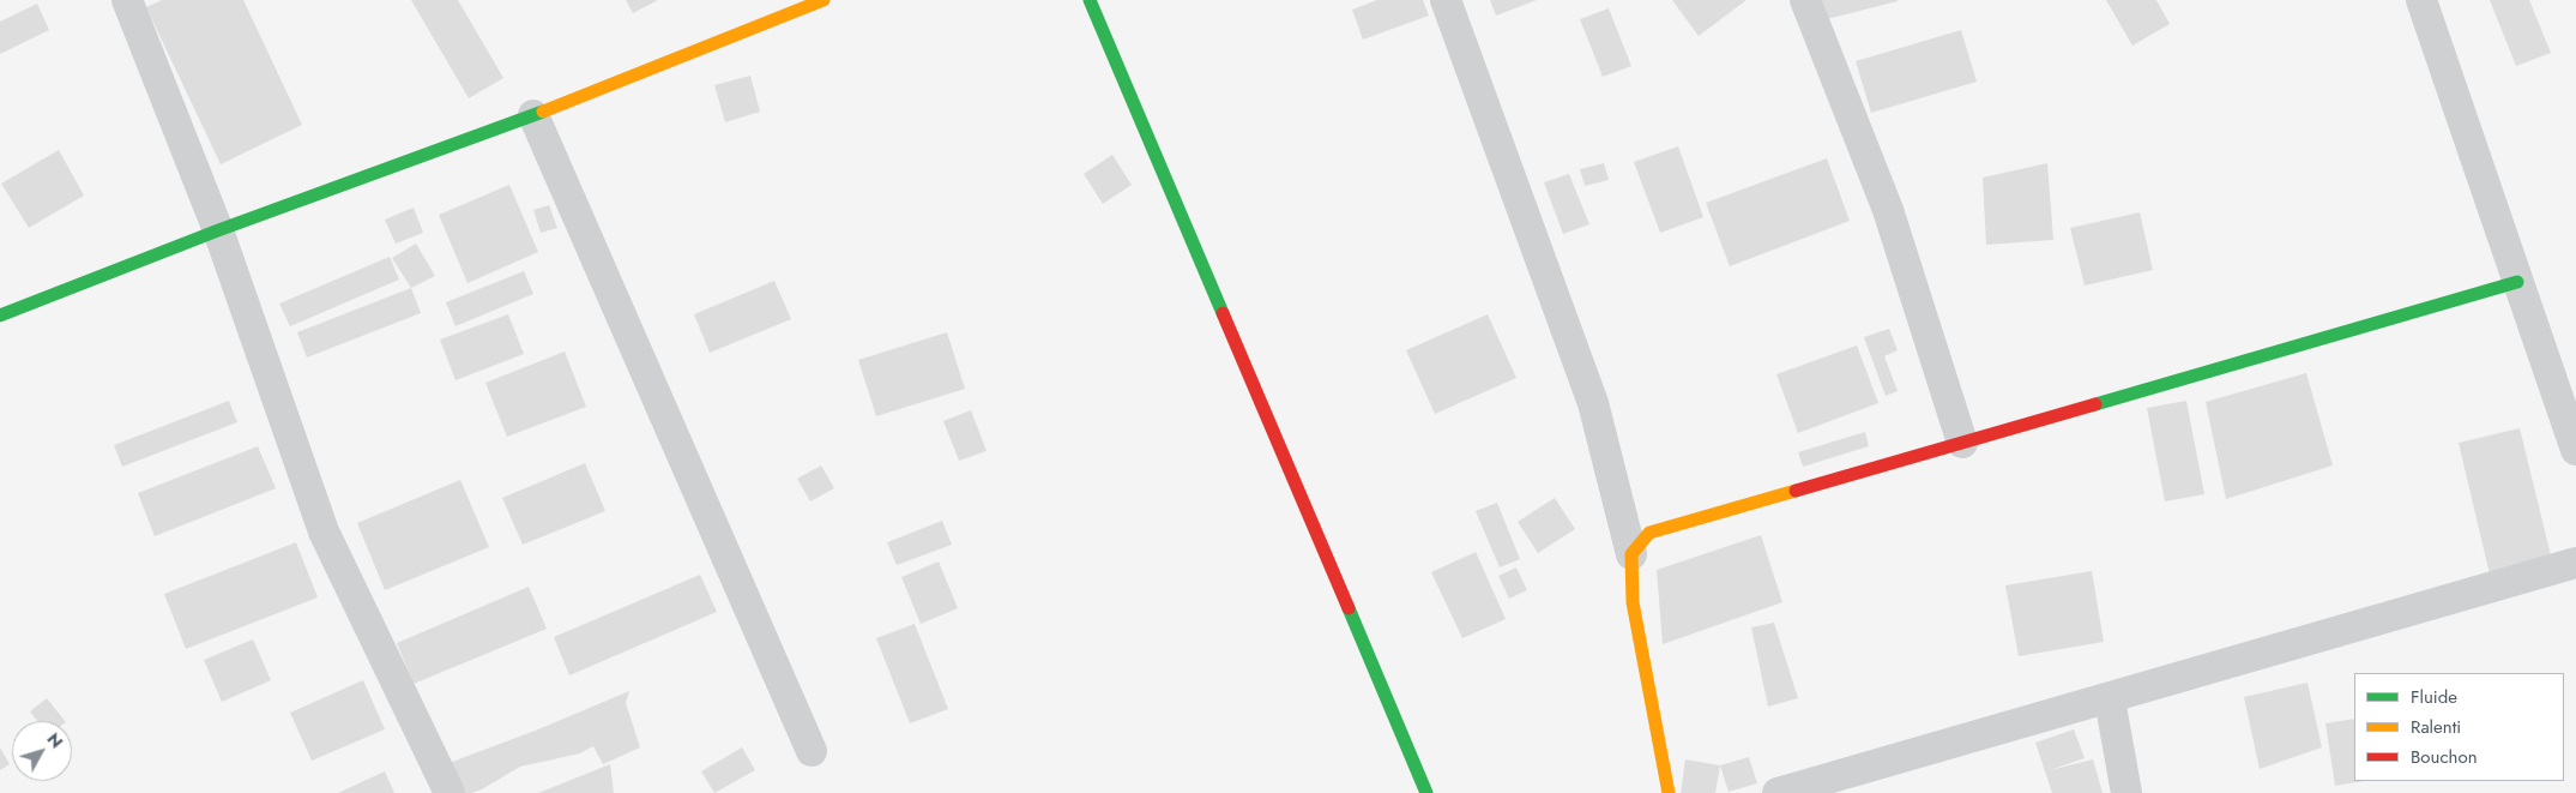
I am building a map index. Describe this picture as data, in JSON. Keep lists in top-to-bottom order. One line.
{"legend":["Fluide","Ralenti","Bouchon"],"north":"top right"}
